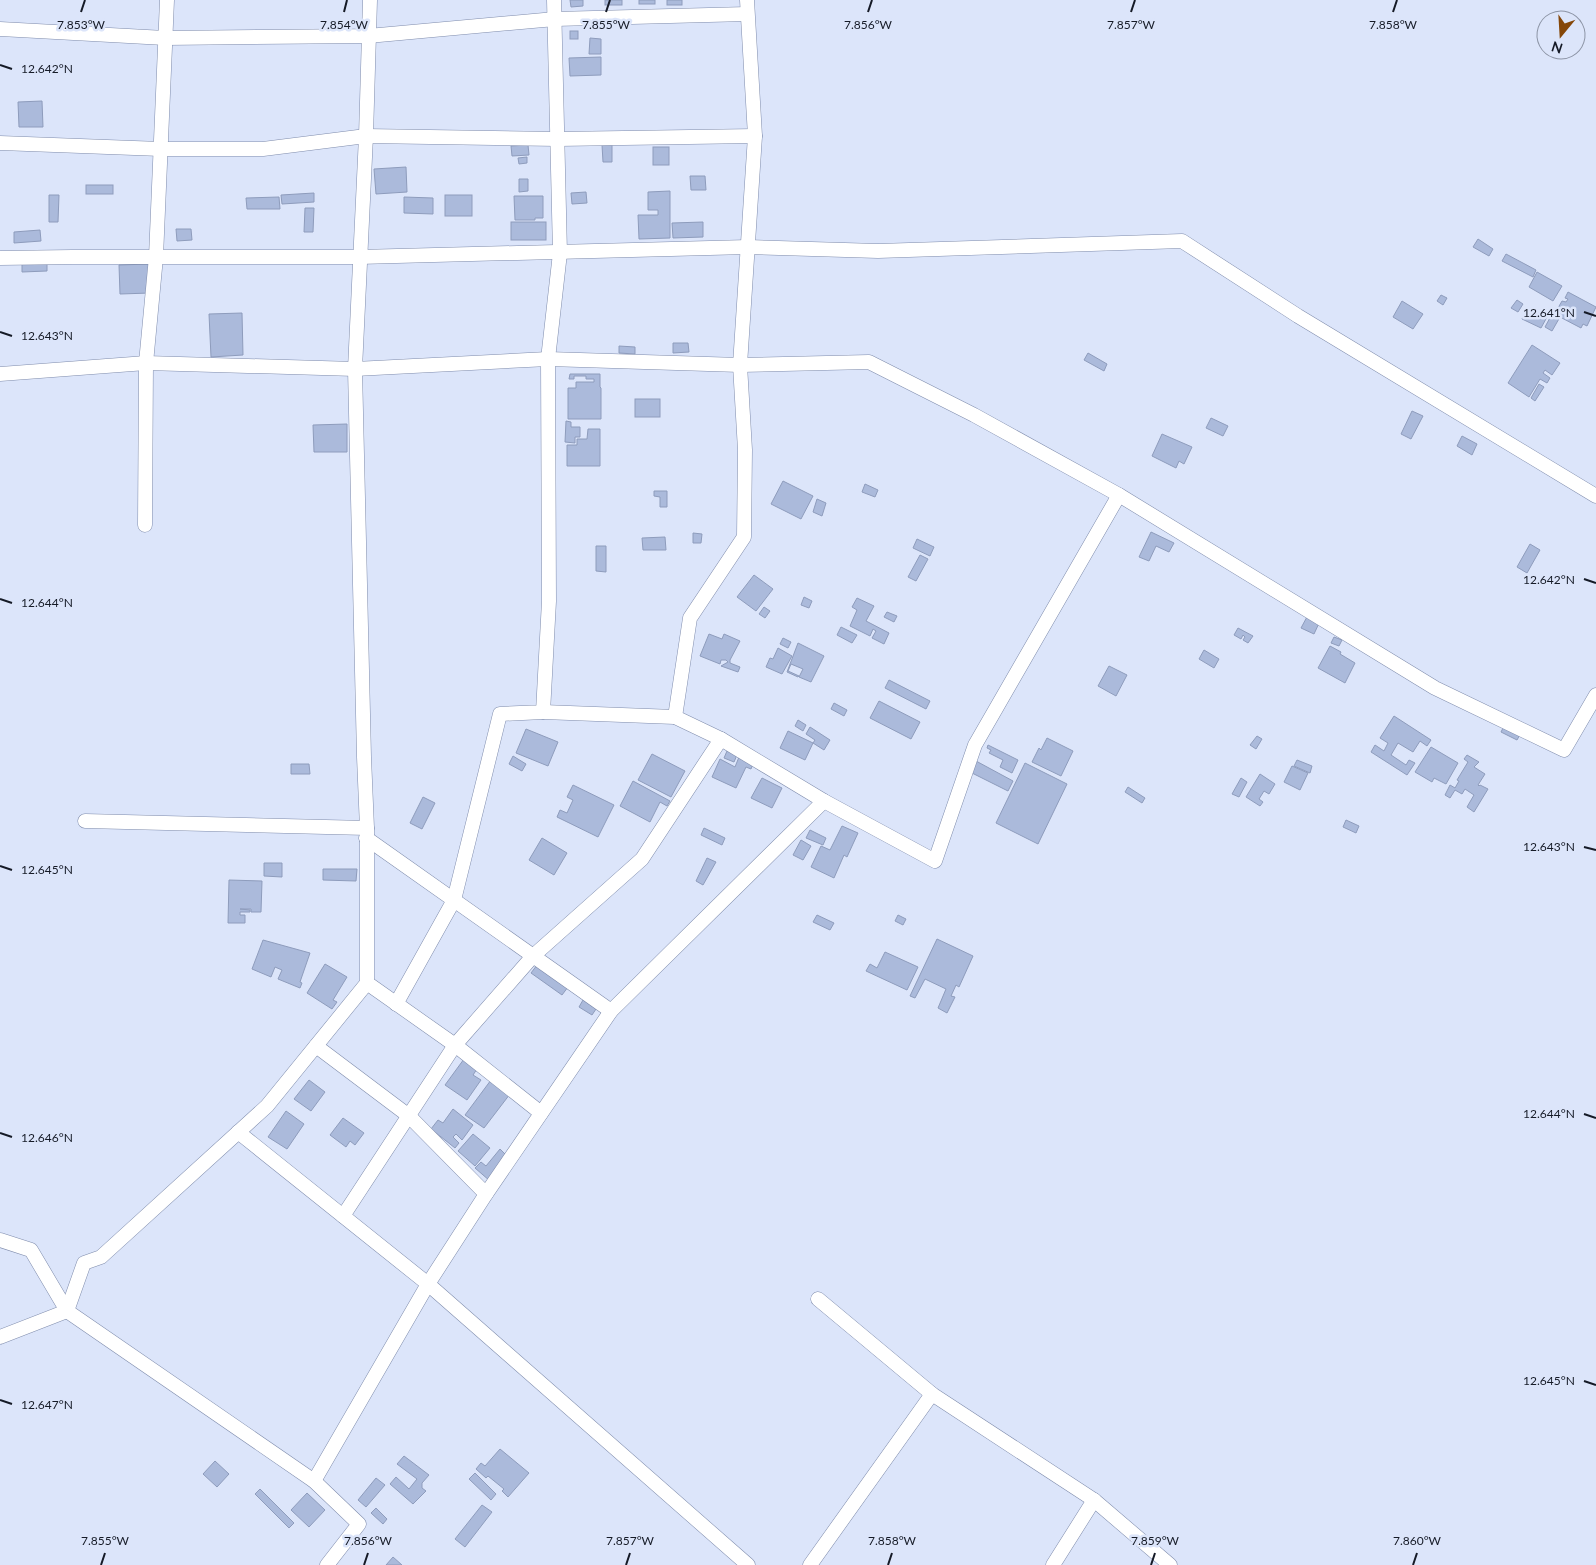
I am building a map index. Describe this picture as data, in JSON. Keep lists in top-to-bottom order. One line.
{"north":"bottom","coordinates":["7.853°W","7.854°W","7.855°W","7.856°W","7.857°W","7.858°W","12.642°N","12.641°N","12.643°N","12.644°N","12.645°N","12.646°N","12.647°N","7.859°W","7.860°W"]}
